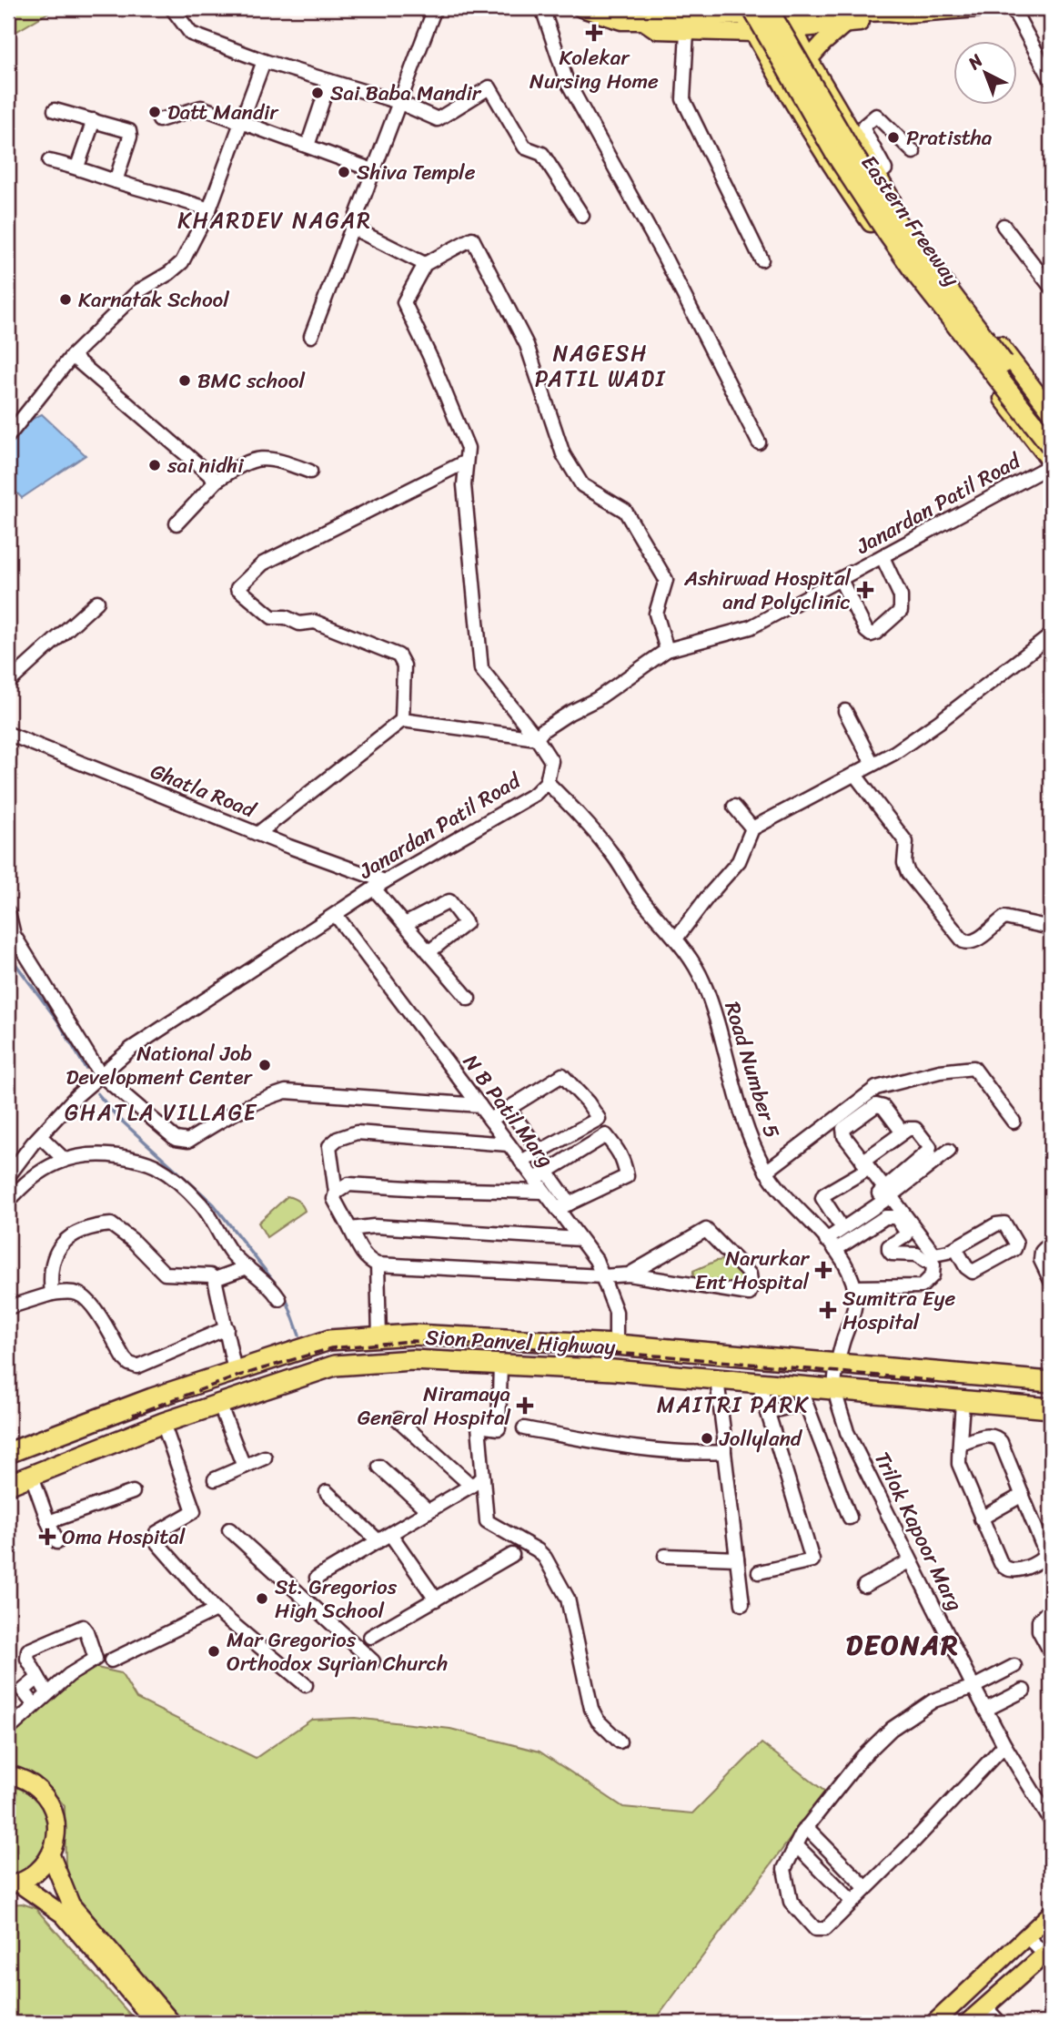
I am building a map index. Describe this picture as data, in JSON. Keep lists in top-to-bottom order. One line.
{"streets":{"highway":["Eastern Freeway","Sion Panvel Highway"],"street":["Janardan Patil Road","Ghatla Road","Road Number 5","N B Patil Marg","Trilok Kapoor Marg"]},"crossings":[["Janardan Patil Road","Ghatla Road"],["Janardan Patil Road","Road Number 5"],["Janardan Patil Road","N B Patil Marg"],["N B Patil Marg","Sion Panvel Highway"],["Sion Panvel Highway","Trilok Kapoor Marg"]],"districts":["KHARDEV NAGAR","NAGESH PATIL WADI","GHATLA VILLAGE","MAITRI PARK","DEONAR"],"places":{"health":["Kolekar Nursing Home","Ashirwad Hospital and Polyclinic","Narurkar Ent Hospital","Sumitra Eye Hospital","Niramaya General Hospital","Oma Hospital"],"other":["Sai Baba Mandir","Datt Mandir","Pratistha","Shiva Temple","Karnatak School","BMC school","sai nidhi","National Job Development Center","Jollyland","St. Gregorios High School","Mar Gregorios Orthodox Syrian Church"]},"north":"top left"}
